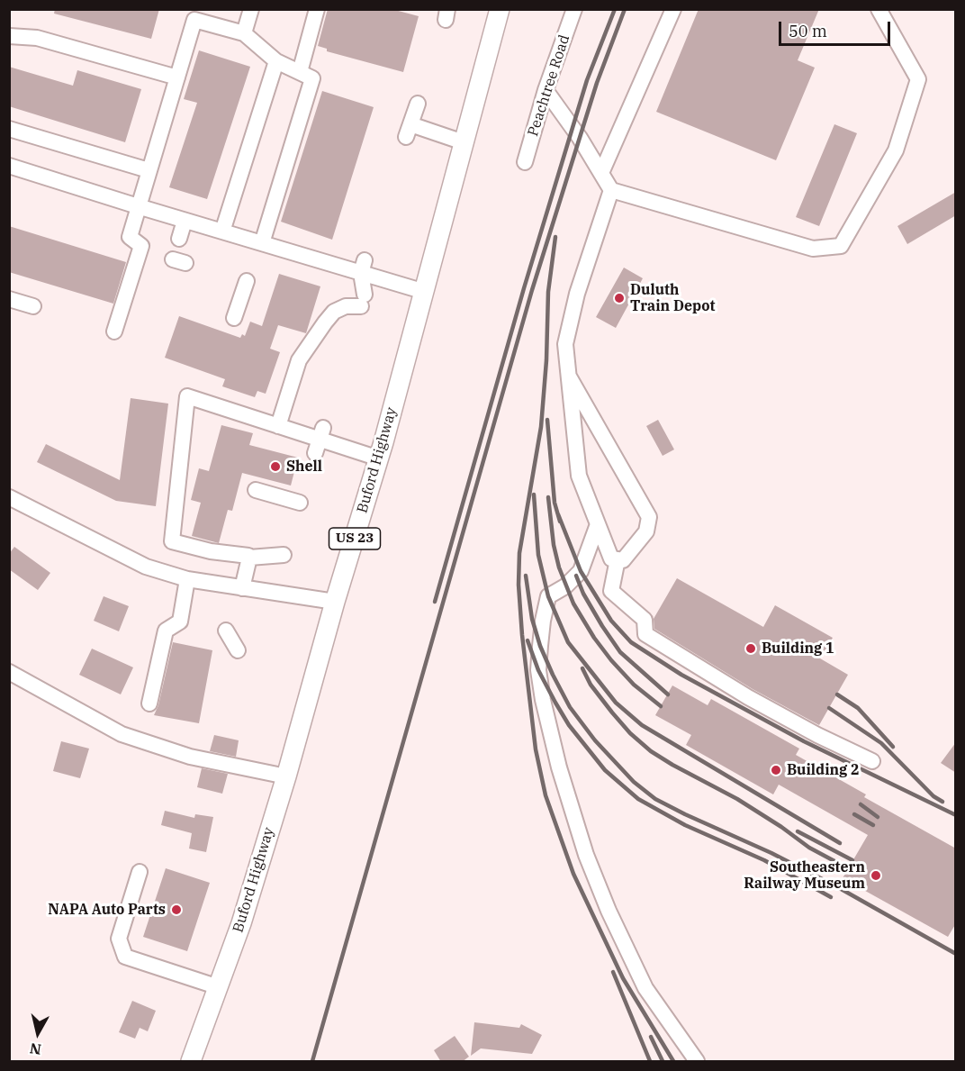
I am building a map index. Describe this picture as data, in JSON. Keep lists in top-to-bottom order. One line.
{"streets":{"main road":["Buford Highway","US 23"],"street":["Peachtree Road"]},"places":["Duluth Train Depot","Shell","Building 1","Building 2","Southeastern Railway Museum","NAPA Auto Parts"],"scale_bar":"50 m","north":"bottom"}
